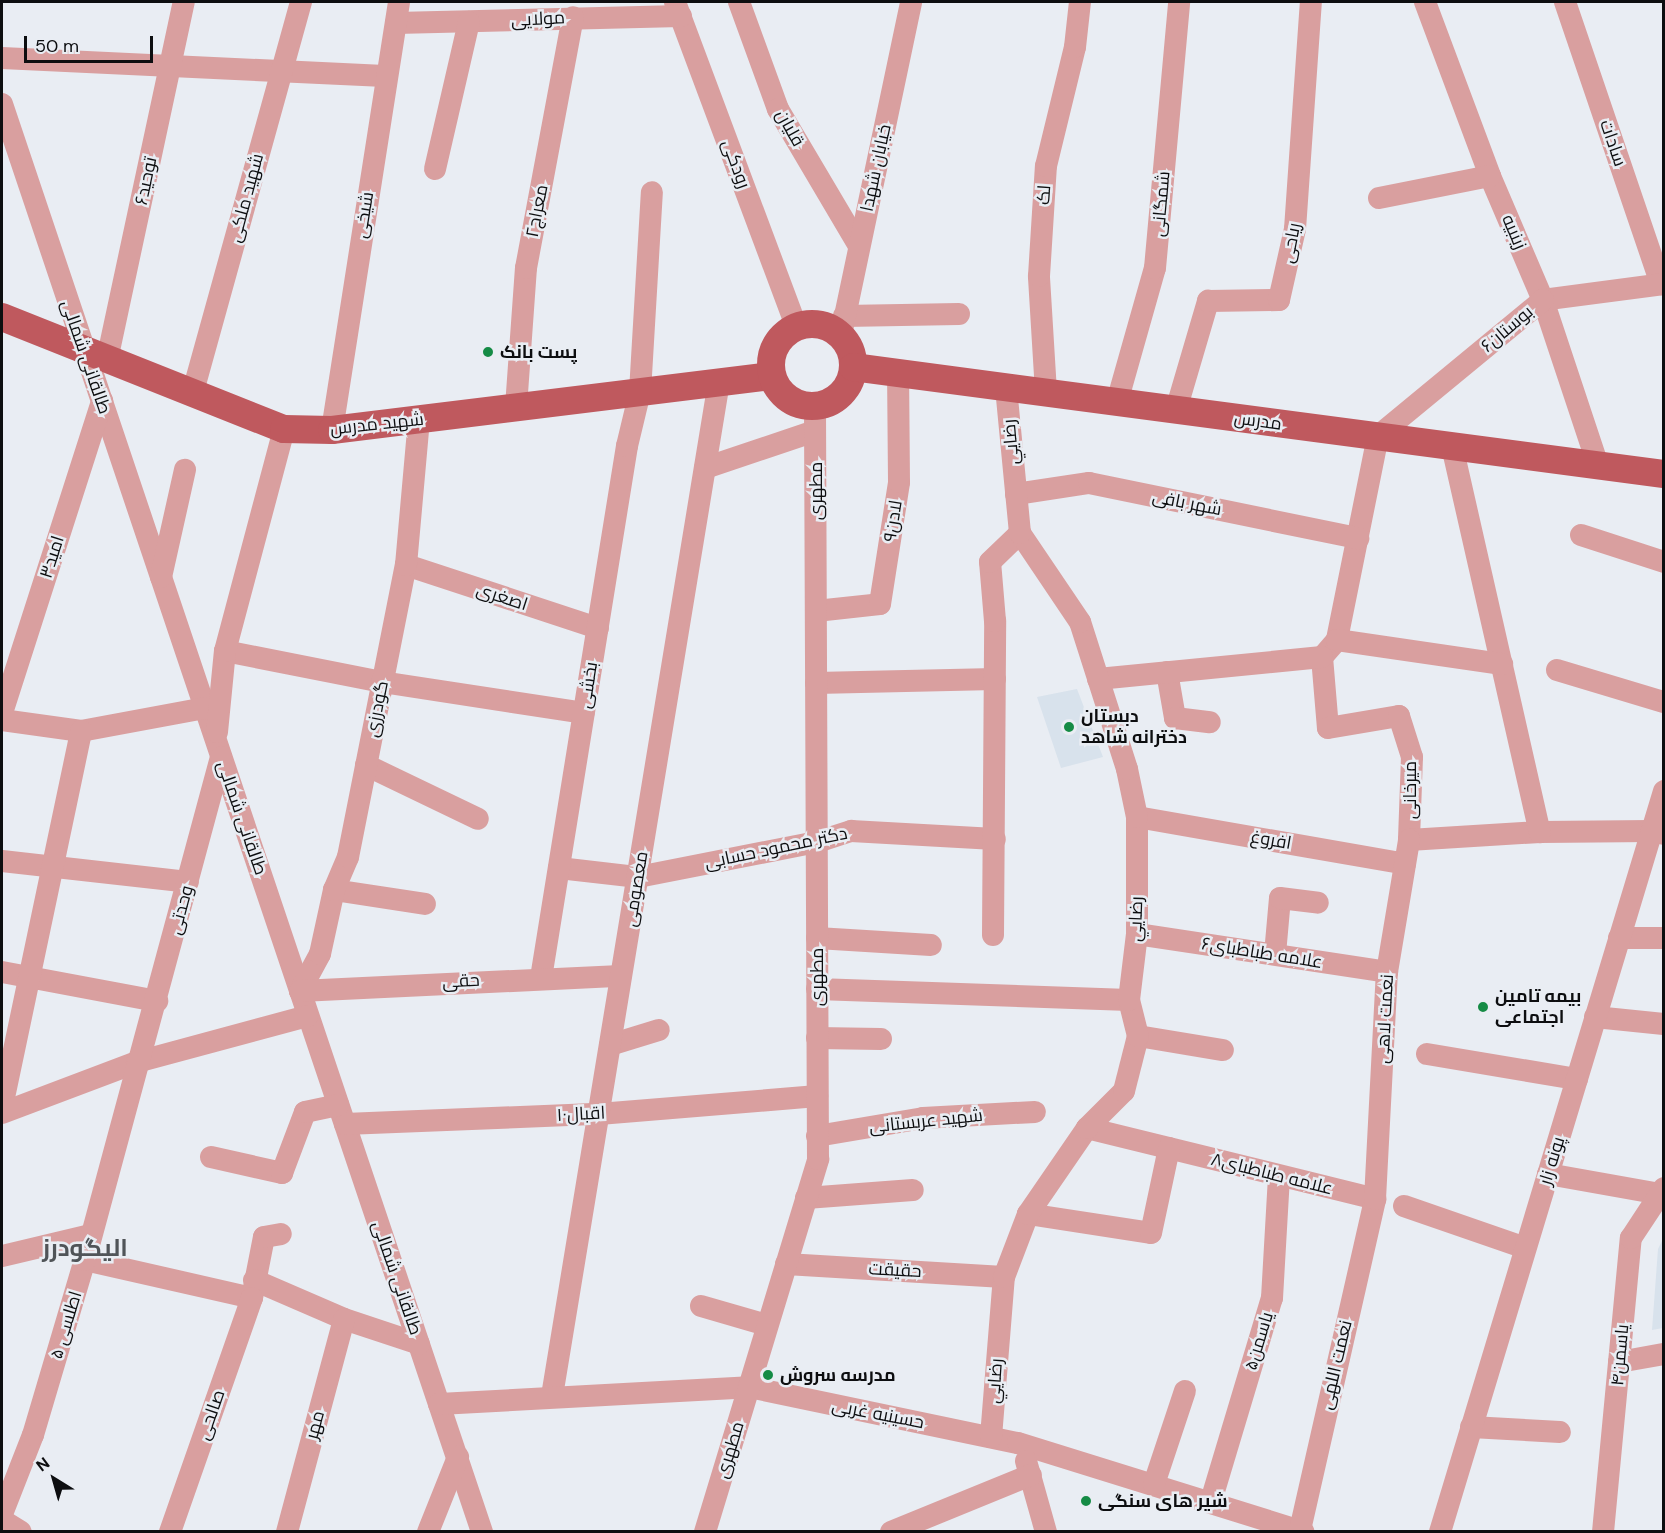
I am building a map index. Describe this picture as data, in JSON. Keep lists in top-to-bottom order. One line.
{"streets":{"main road":["مدرس","شهید مدرس"],"street":["مولایی","قلیان","سادات","رودکی","خیابان شهدا","توحید۶","لک","شهید ملکی","شمگانی","معراج۲","شیخی","زینبیه","ریاحی","بوستان۶","طالقانی شمالی","رضایي","مطهری","شهر بافی","لادن۹","امید۳","اصغری","بخشی","گودرزی","میرخانی","افروغ","دکتر محمود حسابی","معصومی","وحدتی","علامه طباطبای۶","حقی","نعمت لاهی","اقبال۱۰","شهید عربستانی","پونه زار","علامه طباطبای۸","حقیقت","اطلسی ۵","یاسمن۵","یاسمن۴","نعمت اللهی","حسینیه غربی","صالحی","مهر"]},"crossings":[["مولایی","رودکی"],["مولایی","معراج۲"],["مولایی","شیخی"],["قلیان","خیابان شهدا"],["سادات","بوستان۶"],["رودکی","خیابان شهدا"],["رودکی","مدرس"],["رودکی","شهید مدرس"],["رودکی","مطهری"],["خیابان شهدا","مدرس"],["خیابان شهدا","شهید مدرس"],["خیابان شهدا","مطهری"],["توحید۶","شهید مدرس"],["لک","مدرس"],["شهید ملکی","شهید مدرس"],["شمگانی","مدرس"],["معراج۲","شهید مدرس"],["شیخی","شهید مدرس"],["زینبیه","بوستان۶"],["زینبیه","مدرس"],["ریاحی","مدرس"],["بوستان۶","مدرس"],["طالقانی شمالی","شهید مدرس"],["طالقانی شمالی","امید۳"],["طالقانی شمالی","گودرزی"],["طالقانی شمالی","وحدتی"],["طالقانی شمالی","حقی"],["طالقانی شمالی","اقبال۱۰"],["طالقانی شمالی","حسینیه غربی"],["مدرس","شهید مدرس"],["مدرس","رضایي"],["مدرس","مطهری"],["مدرس","لادن۹"],["شهید مدرس","مطهری"],["شهید مدرس","بخشی"],["شهید مدرس","گودرزی"],["شهید مدرس","معصومی"],["رضایي","شهر بافی"],["رضایي","افروغ"],["رضایي","علامه طباطبای۶"],["رضایي","علامه طباطبای۸"],["رضایي","حقیقت"],["رضایي","حسینیه غربی"],["مطهری","لادن۹"],["مطهری","دکتر محمود حسابی"],["مطهری","اقبال۱۰"],["مطهری","شهید عربستانی"],["مطهری","حقیقت"],["مطهری","حسینیه غربی"],["اصغری","بخشی"],["اصغری","گودرزی"],["بخشی","دکتر محمود حسابی"],["بخشی","حقی"],["گودرزی","حقی"],["میرخانی","نعمت لاهی"],["میرخانی","پونه زار"],["افروغ","نعمت لاهی"],["دکتر محمود حسابی","معصومی"],["معصومی","حقی"],["معصومی","اقبال۱۰"],["معصومی","حسینیه غربی"],["وحدتی","اطلسی ۵"],["علامه طباطبای۶","نعمت لاهی"],["نعمت لاهی","علامه طباطبای۸"],["نعمت لاهی","نعمت اللهی"],["علامه طباطبای۸","یاسمن۵"],["علامه طباطبای۸","نعمت اللهی"],["یاسمن۵","حسینیه غربی"],["نعمت اللهی","حسینیه غربی"]],"districts":["الیگودرز"],"places":["پست بانک","دبستان دخترانه شاهد","بیمه تامین اجتماعی","مدرسه سروش","شیر های سنگی"],"scale_bar":"50 m","north":"top left"}
